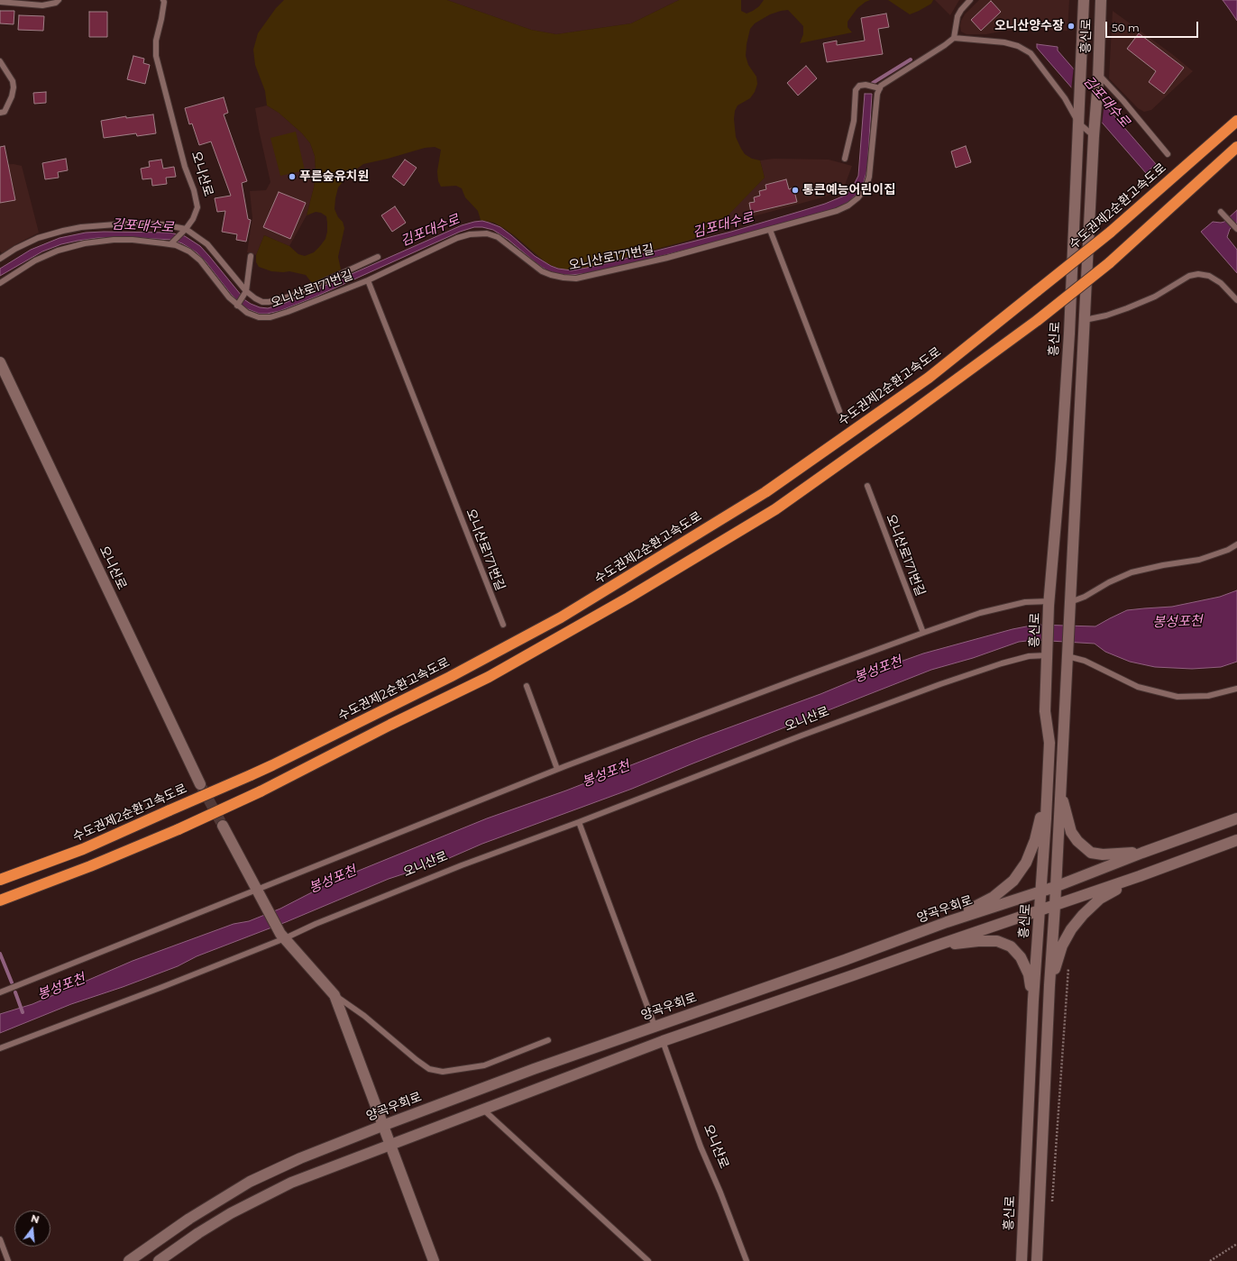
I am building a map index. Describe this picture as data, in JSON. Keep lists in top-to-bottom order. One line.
{"streets":{"highway":["수도권제2순환고속도로"],"main road":["흥신로","오니산로","양곡우회로"],"lane":["오니산로171번길"]},"crossings":[["흥신로","오니산로"],["흥신로","양곡우회로"],["오니산로","오니산로171번길"]],"water":["김포대수로","봉성포천"],"places":["오니산양수장","푸른숲유치원","통큰예능어린이집"],"scale_bar":"50 m","north":"top"}
